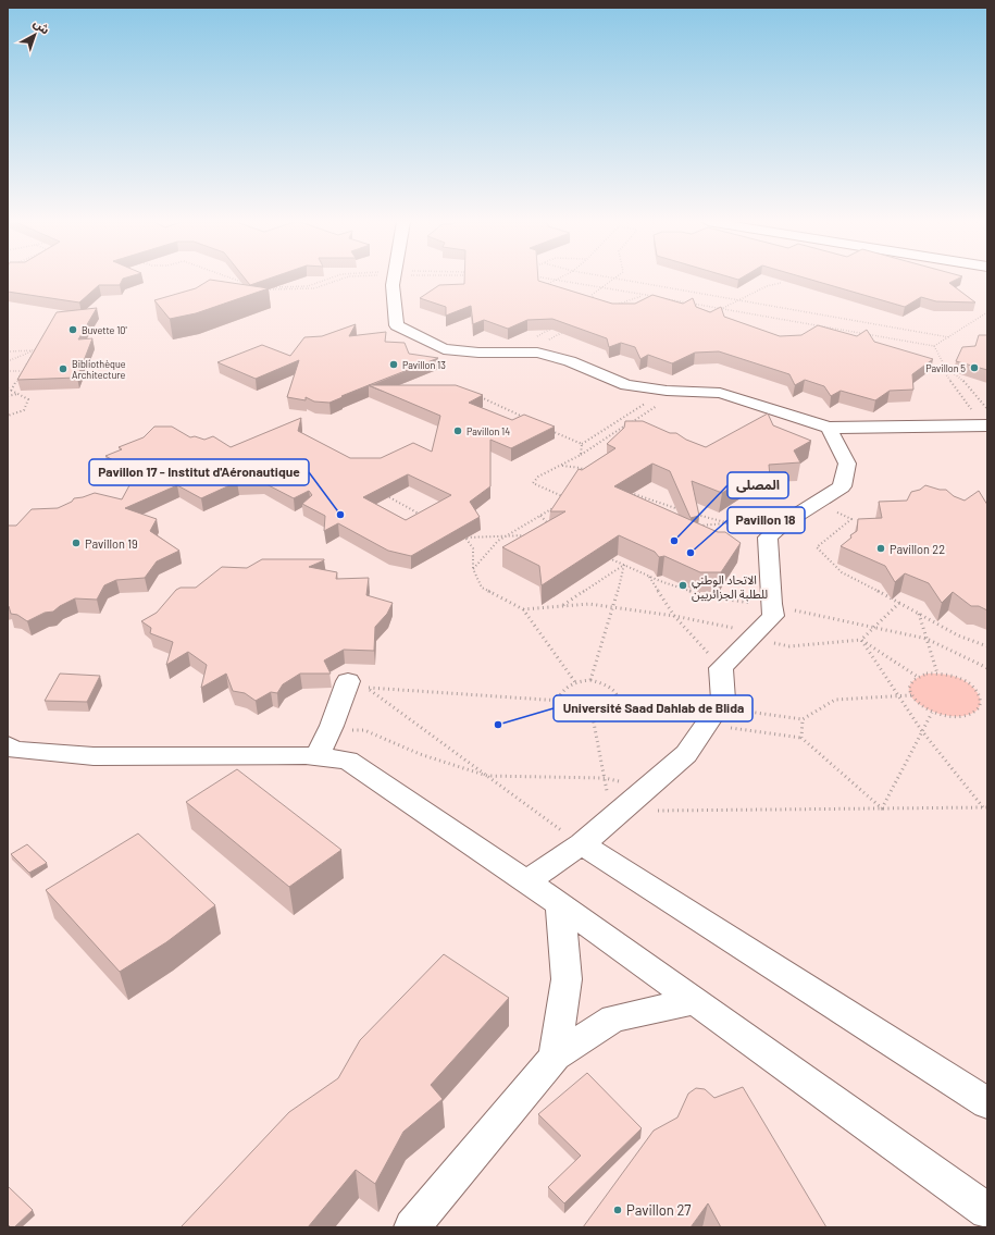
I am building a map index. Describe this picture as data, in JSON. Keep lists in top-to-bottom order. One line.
{"places":["Buvette 10'","Pavillon 13","Pavillon 5","Bibliothèque Architecture","Pavillon 14","Pavillon 17 - Institut d'Aéronautique","المصلى","Pavillon 19","Pavillon 22","Pavillon 18","الاتحاد الوطني للطلبة الجزائريين","Université Saad Dahlab de Blida","Pavillon 27"],"north":"top right"}
